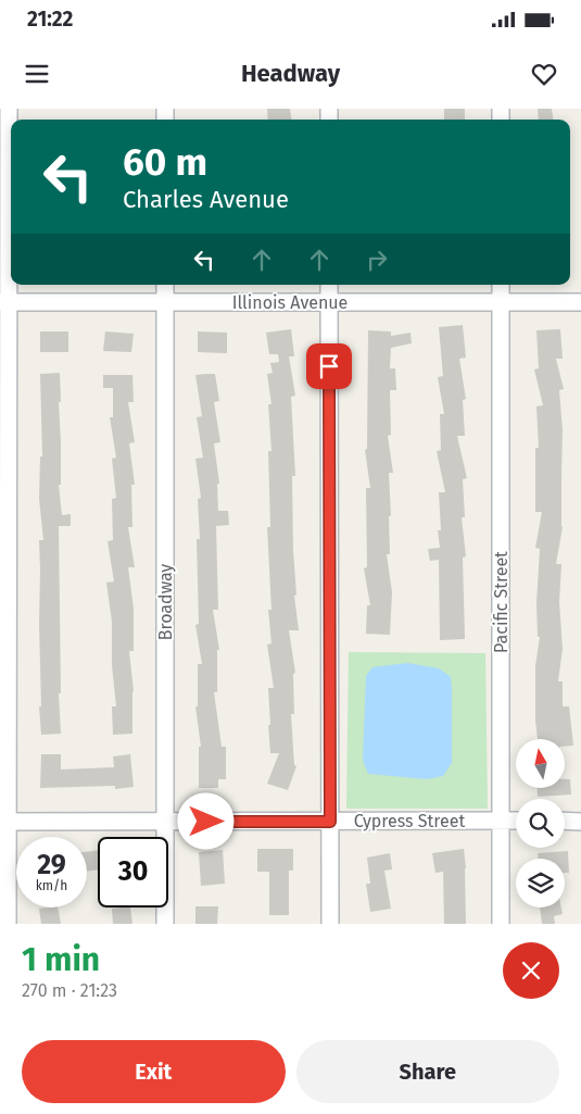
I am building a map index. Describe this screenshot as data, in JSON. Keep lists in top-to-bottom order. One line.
{"streets":{"street":["Illinois Avenue","Broadway","Pacific Street","Cypress Street"]},"crossings":[["Illinois Avenue","Broadway"],["Illinois Avenue","Pacific Street"],["Broadway","Cypress Street"],["Pacific Street","Cypress Street"]],"north":"top","page":{"status":"21:22","header":"Headway","turn":["60 m","Charles Avenue"],"speed":"29 km/h","limit":"30","heading":["1 min","270 m · 21:23"],"buttons":["Exit","Share"]}}
